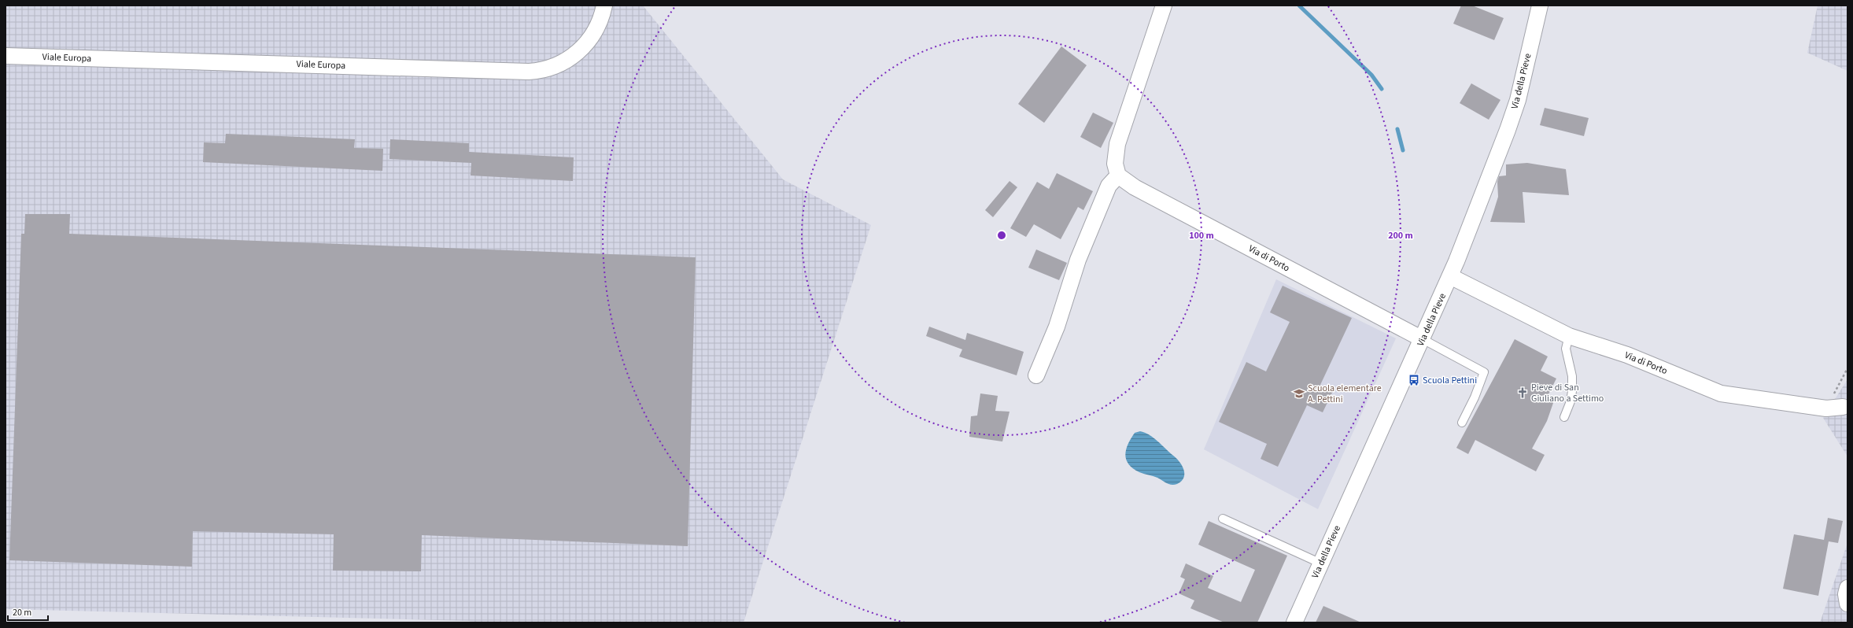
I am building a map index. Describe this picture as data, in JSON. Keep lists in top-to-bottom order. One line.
{"streets":{"street":["Viale Europa","Via della Pieve","Via di Porto"]},"crossings":[["Via della Pieve","Via di Porto"]],"places":{"bus stop":["Scuola Pettini"],"church":["Pieve di San Giuliano a Settimo"],"school or university":["Scuola elementare A. Pettini"]},"scale_bar":"20 m","rings":["100 m","200 m"]}
